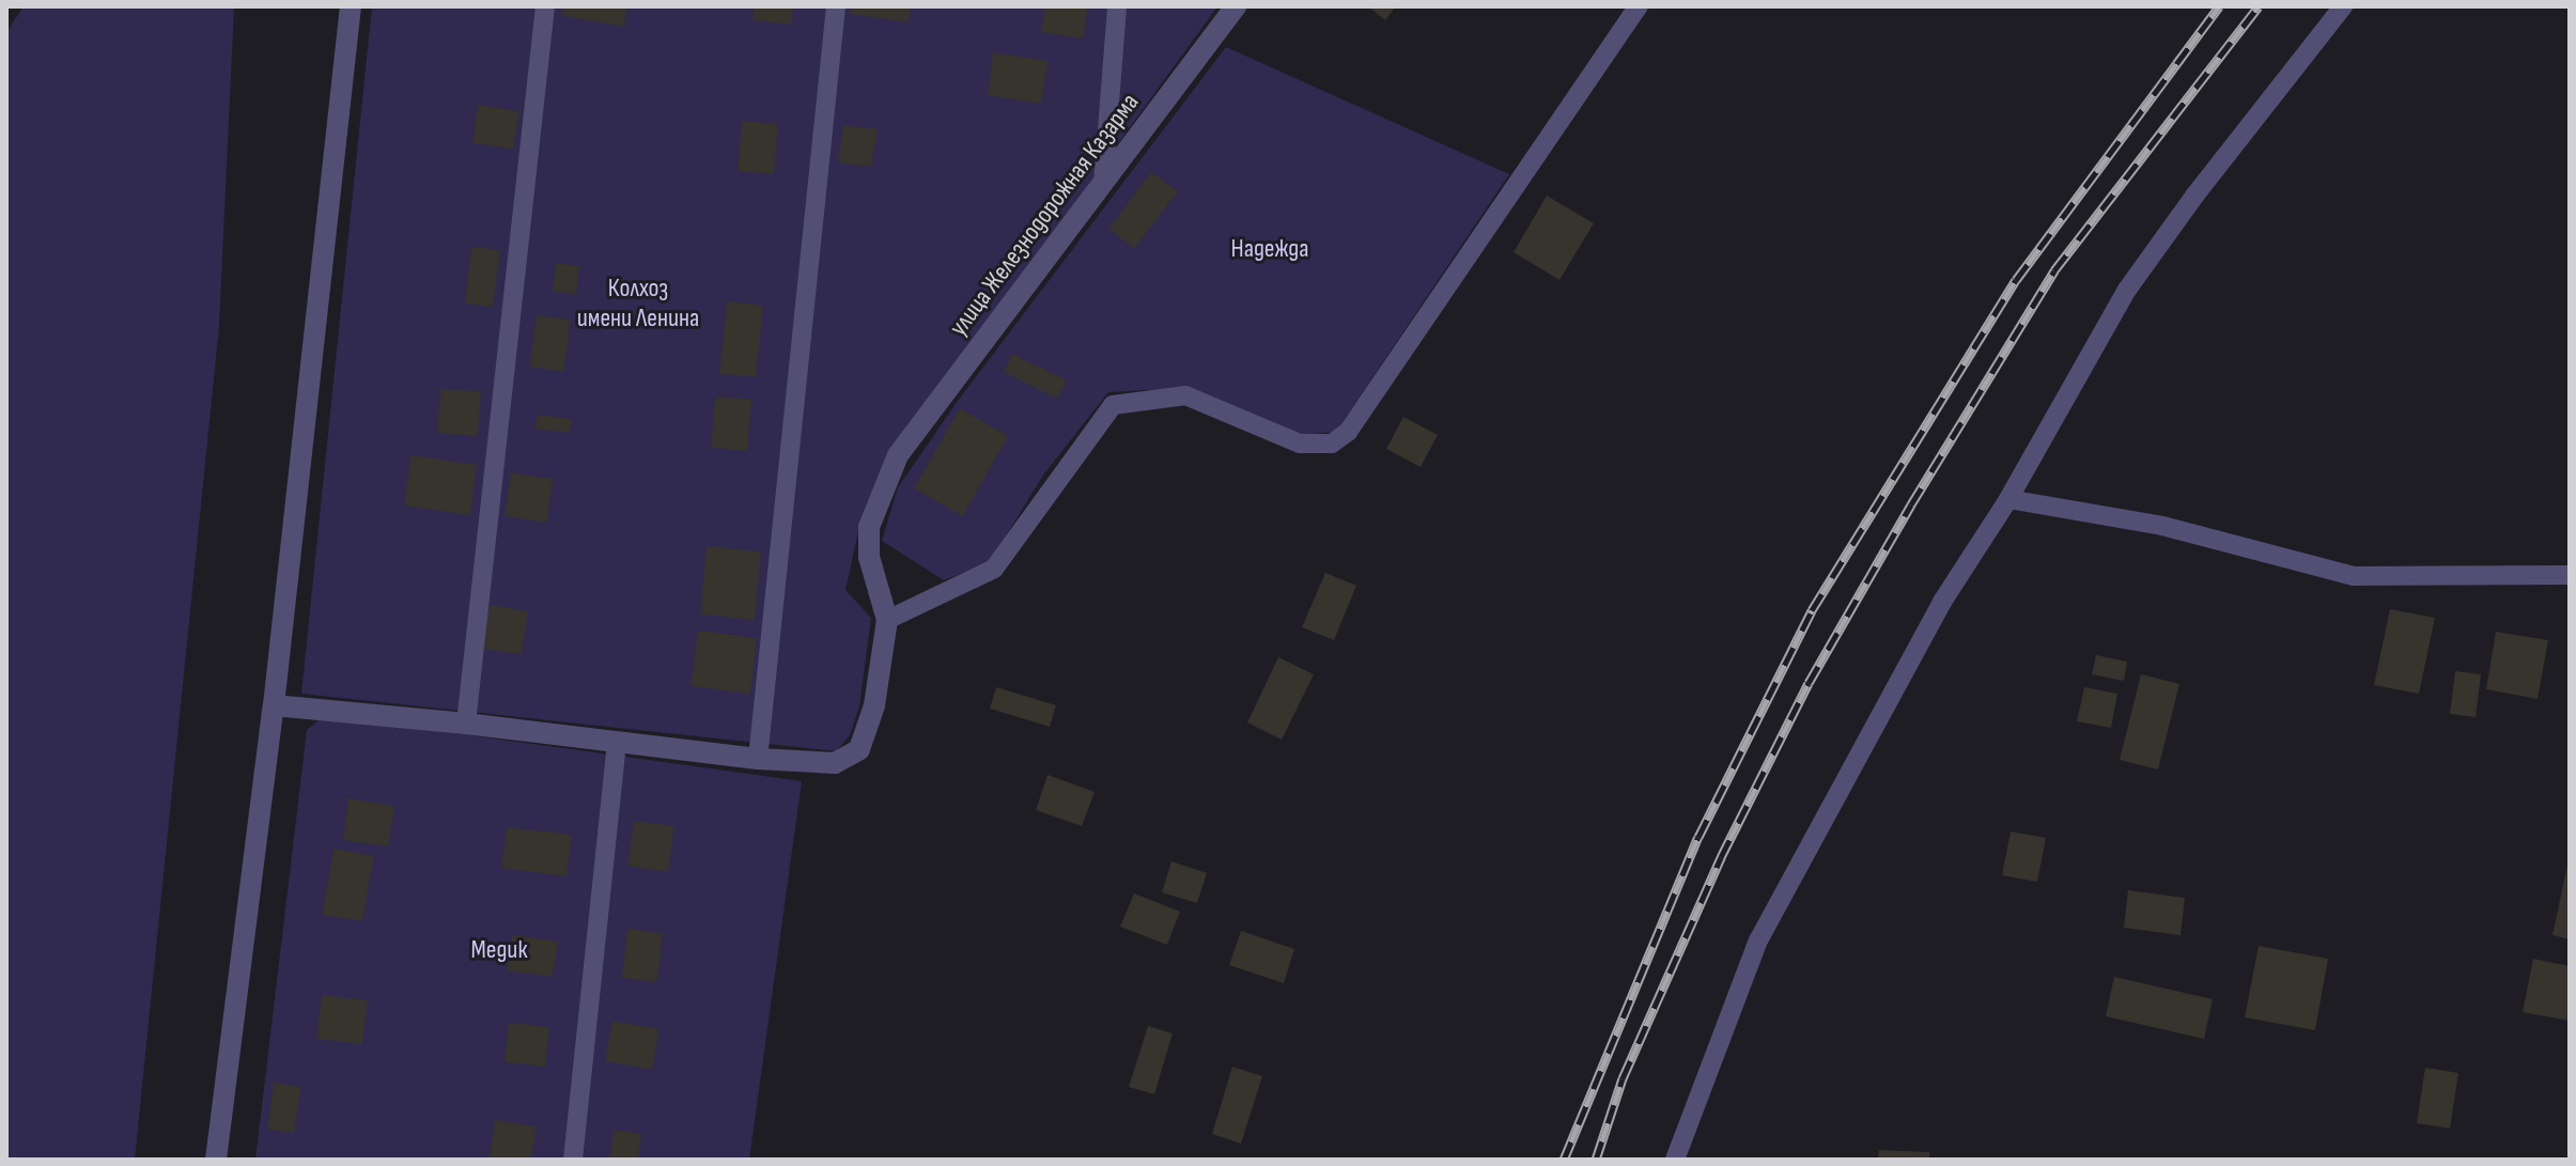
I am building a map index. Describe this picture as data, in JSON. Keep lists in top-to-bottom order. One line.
{"streets":{"street":["улица Железнодорожная Казарма"]},"parks":["Надежда","Колхоз имени Ленина","Медик"]}
